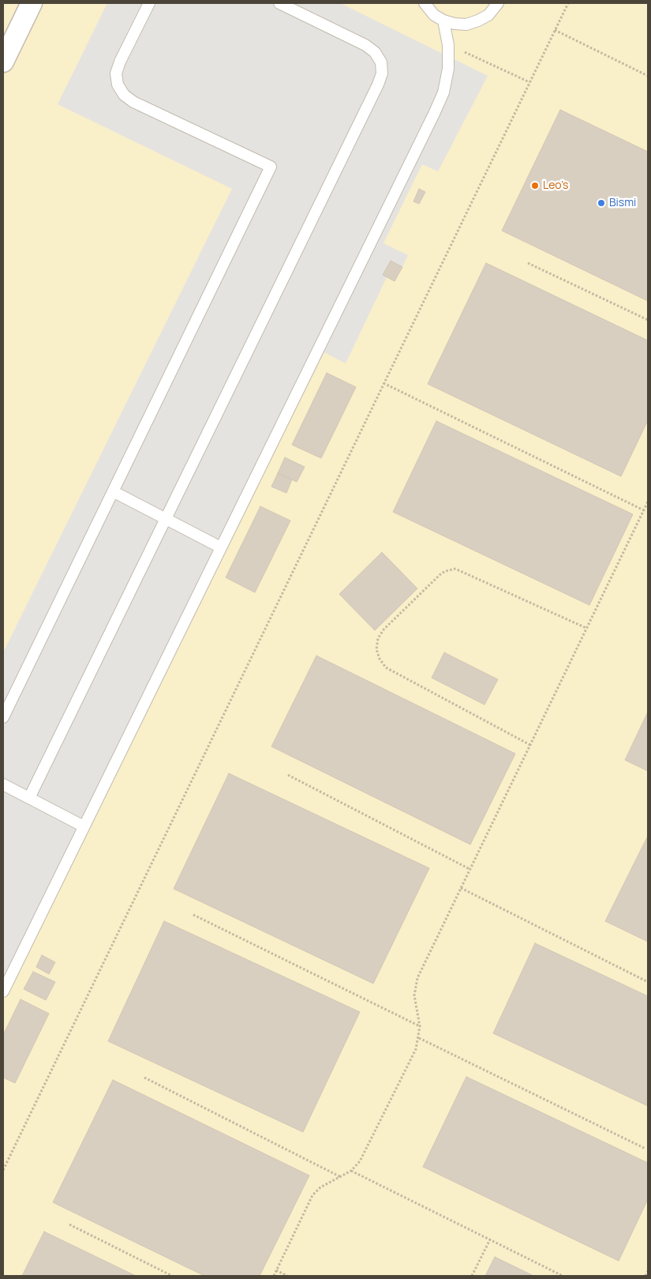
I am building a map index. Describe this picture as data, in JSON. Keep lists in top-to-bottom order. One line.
{"places":["Leo's","Bismi"]}
